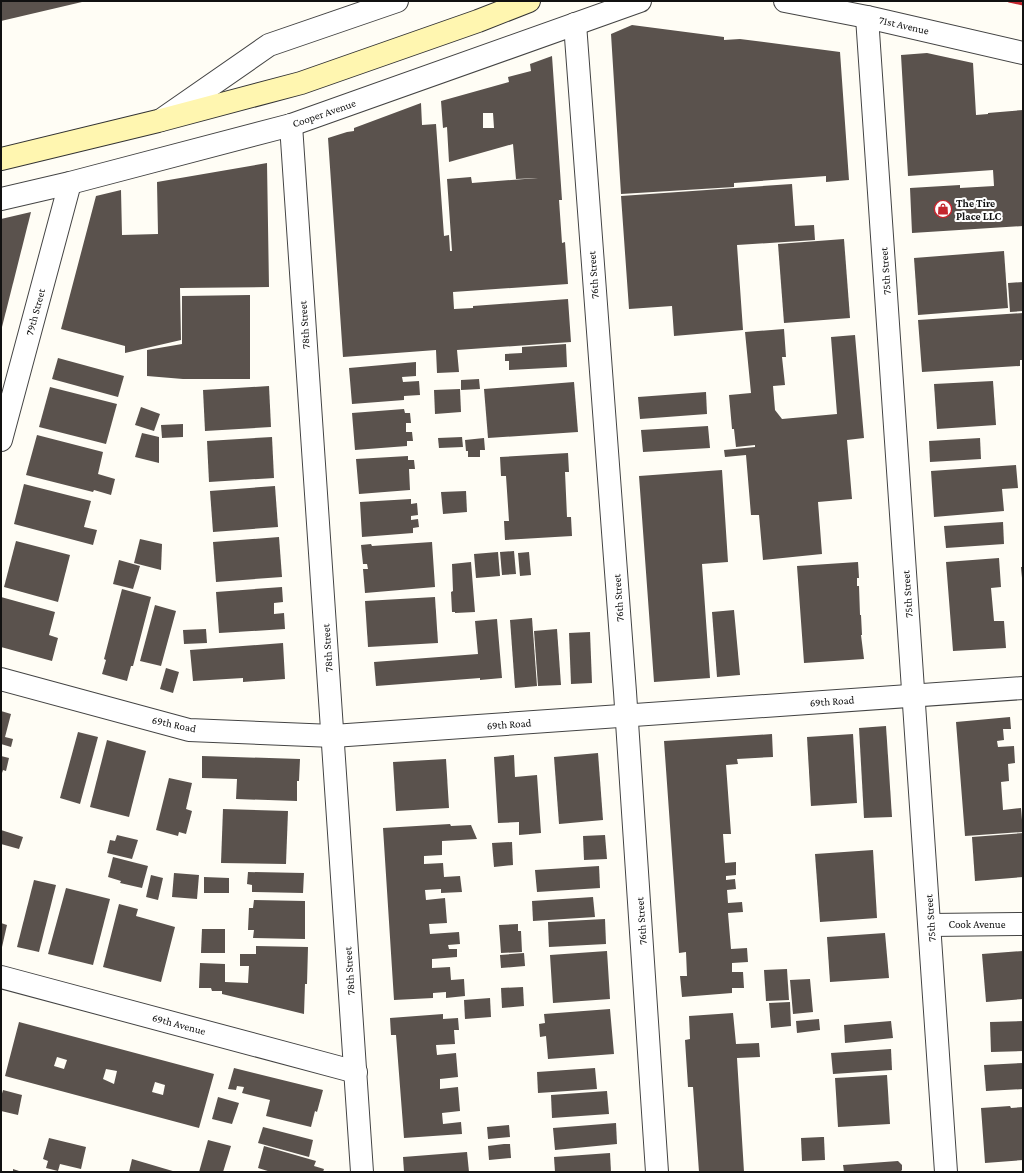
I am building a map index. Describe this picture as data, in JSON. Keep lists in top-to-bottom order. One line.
{"streets":{"street":["71st Avenue","Cooper Avenue","75th Street","76th Street","79th Street","78th Street","69th Road","Cook Avenue","69th Avenue"]},"crossings":[["71st Avenue","75th Street"],["Cooper Avenue","76th Street"],["Cooper Avenue","79th Street"],["Cooper Avenue","78th Street"],["75th Street","69th Road"],["75th Street","Cook Avenue"],["76th Street","69th Road"],["78th Street","69th Road"],["78th Street","69th Avenue"]],"places":{"shop":["The Tire Place LLC"]}}
